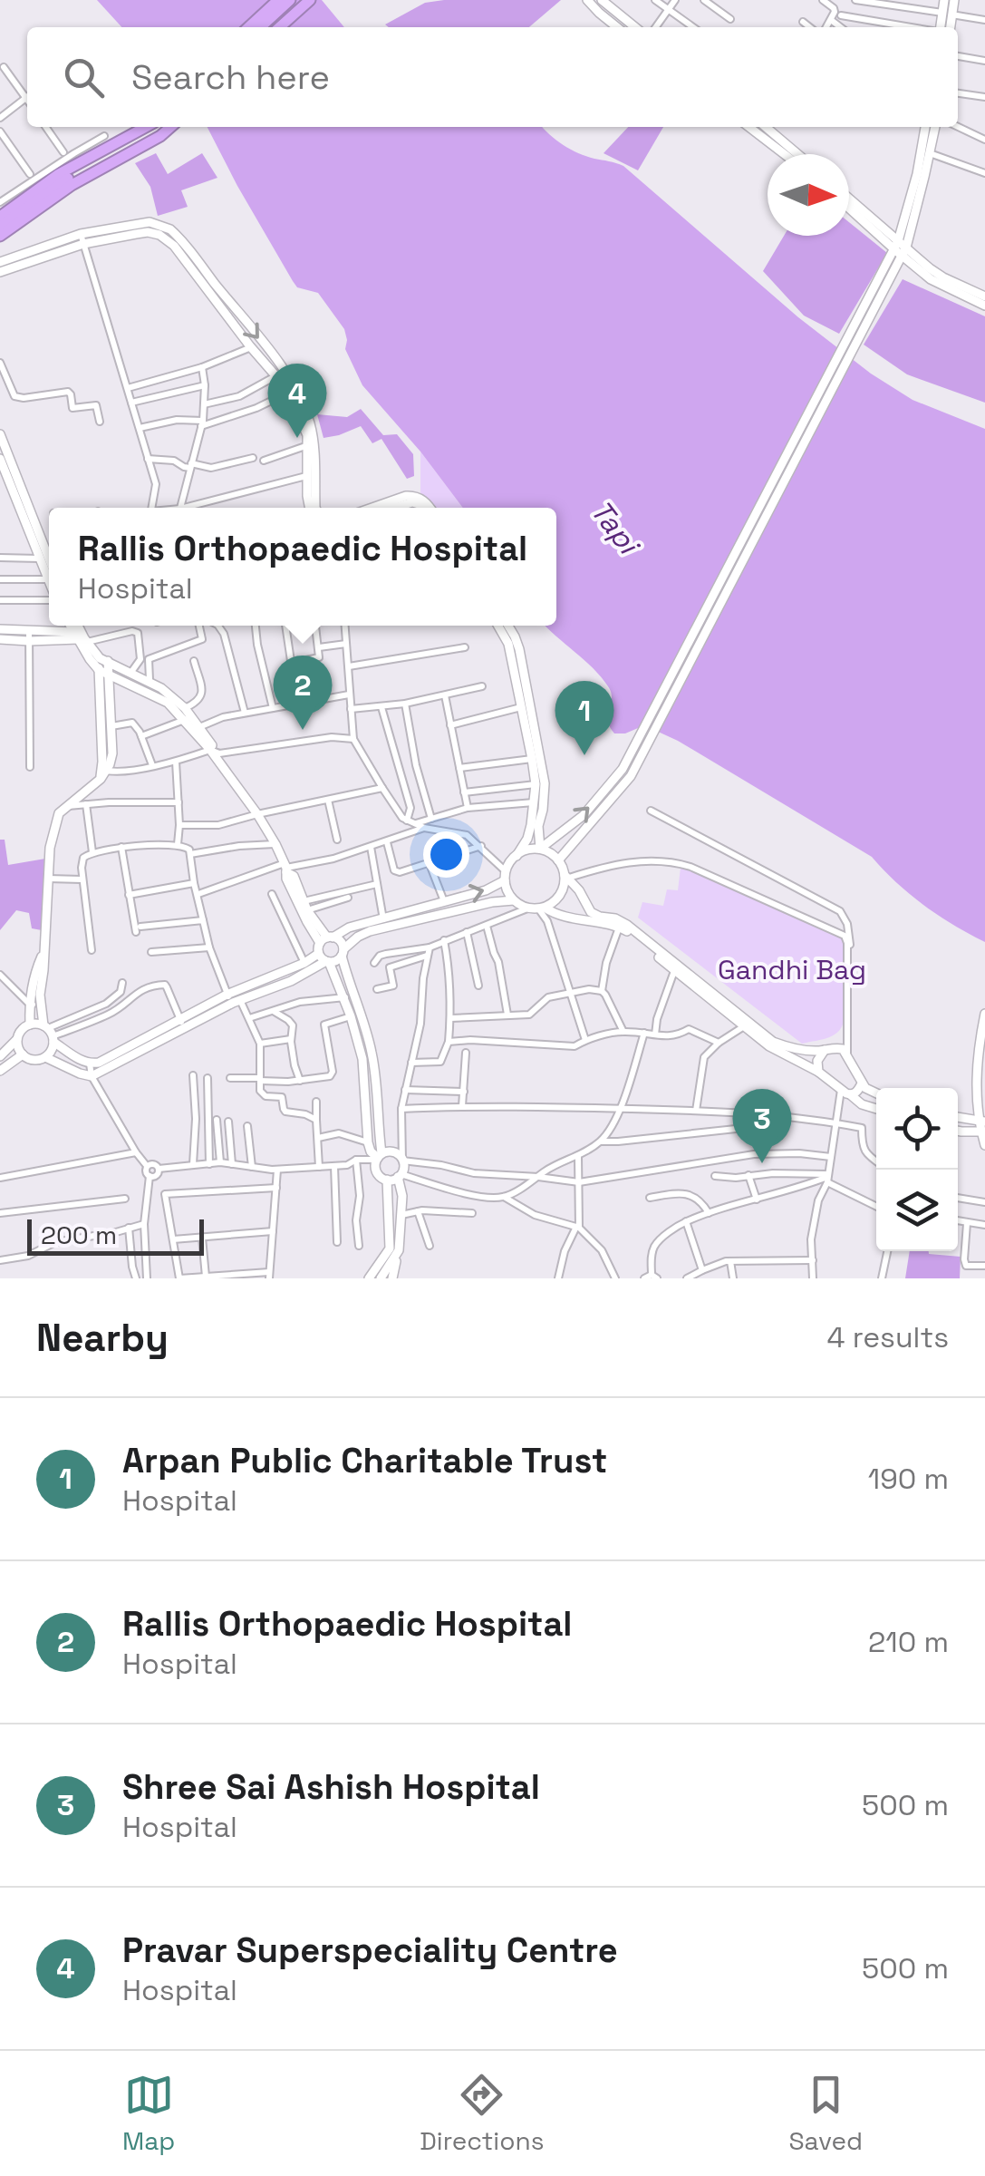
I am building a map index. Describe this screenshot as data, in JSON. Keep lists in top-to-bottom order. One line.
{"water":["Tapi"],"parks":["Gandhi Bag"],"scale_bar":"200 m","north":"right","page":{"search":"Search here","pins":["4","2","1","3"],"popup":["Rallis Orthopaedic Hospital","Hospital"],"scale":"200 m","heading":["Nearby","4 results"],"list":[{"mark":"1","name":"Arpan Public Charitable Trust","note":"Hospital","value":"190 m"},{"mark":"2","name":"Rallis Orthopaedic Hospital","note":"Hospital","value":"210 m"},{"mark":"3","name":"Shree Sai Ashish Hospital","note":"Hospital","value":"500 m"},{"mark":"4","name":"Pravar Superspeciality Centre","note":"Hospital","value":"500 m"}],"nav":["Map","Directions","Saved"]}}
